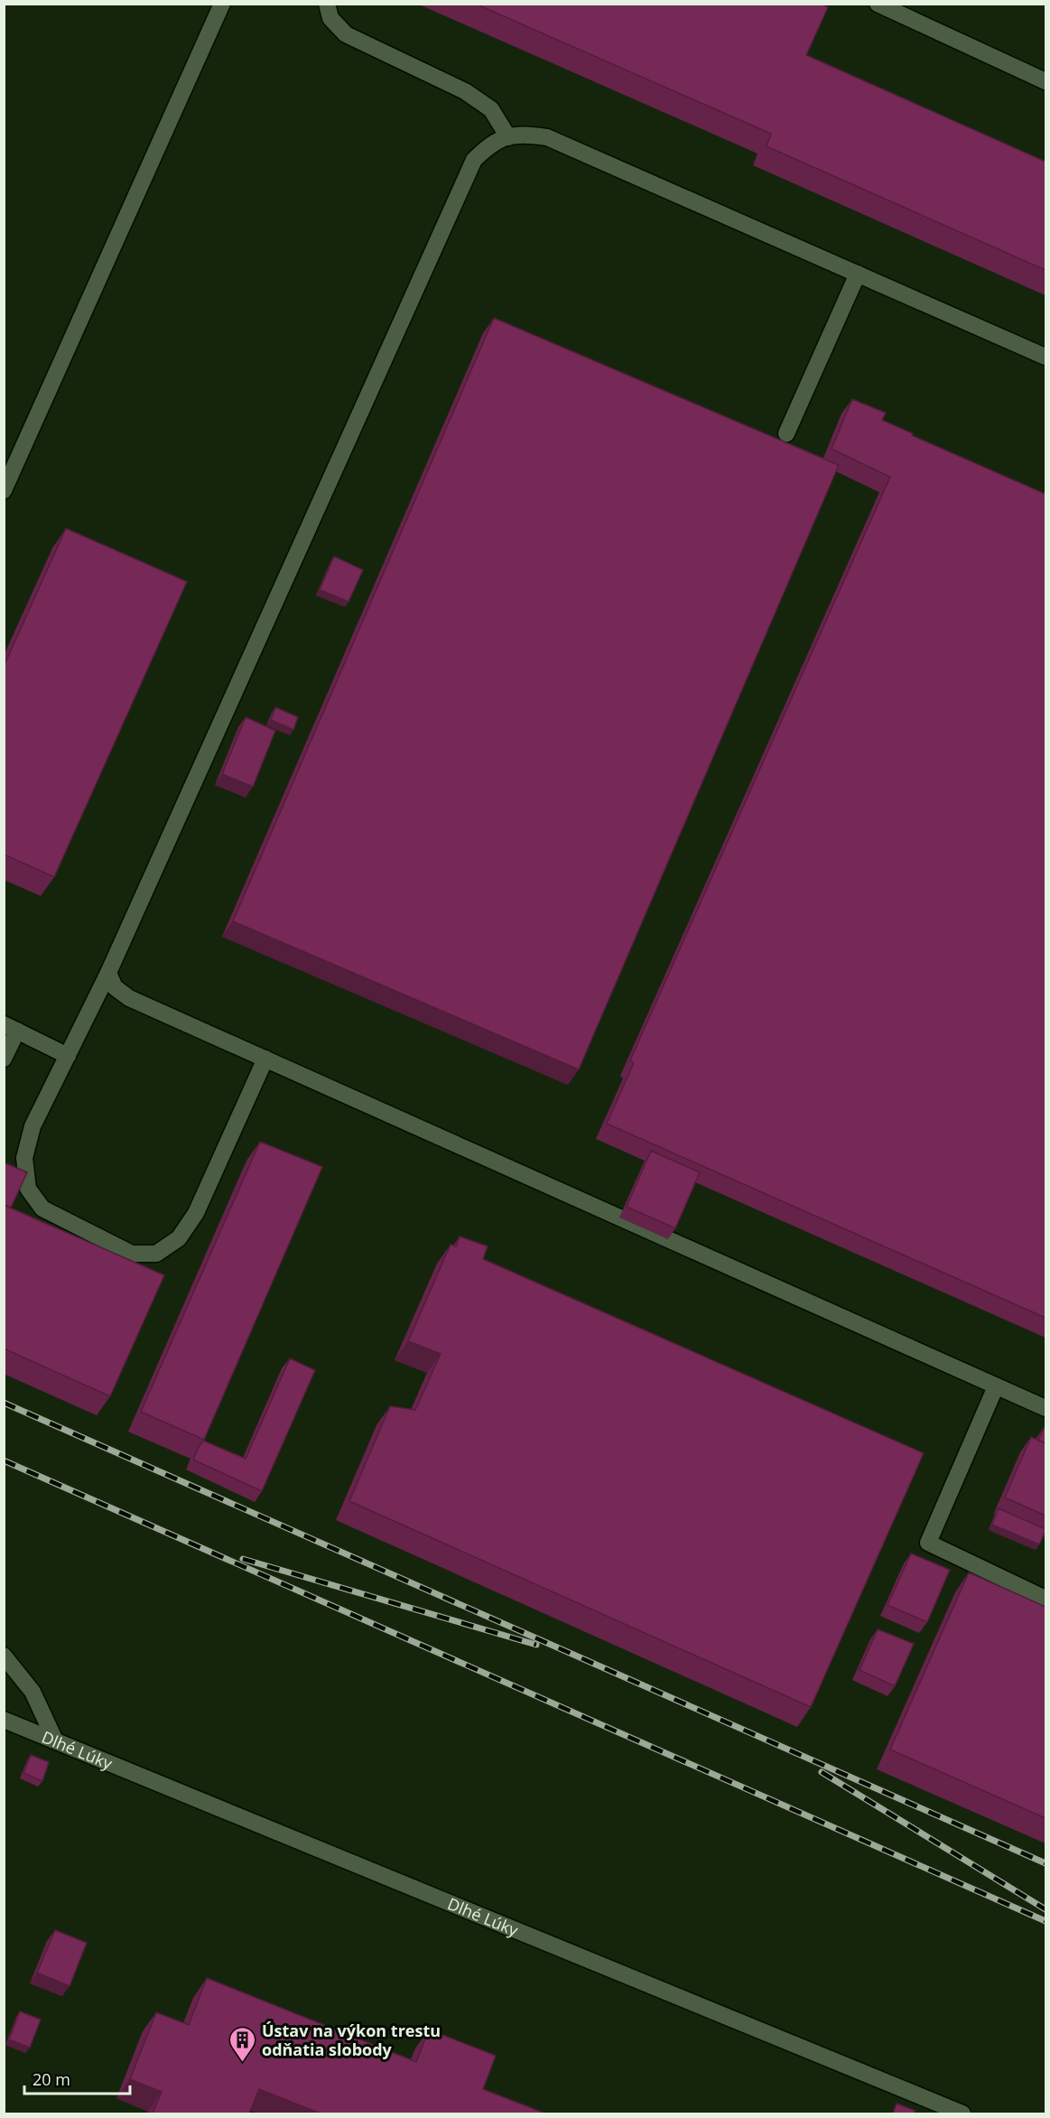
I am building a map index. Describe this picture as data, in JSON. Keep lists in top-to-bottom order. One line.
{"streets":{"lane":["Dlhé Lúky"]},"places":{"building":["Ústav na výkon trestu odňatia slobody"]},"scale_bar":"20 m"}
